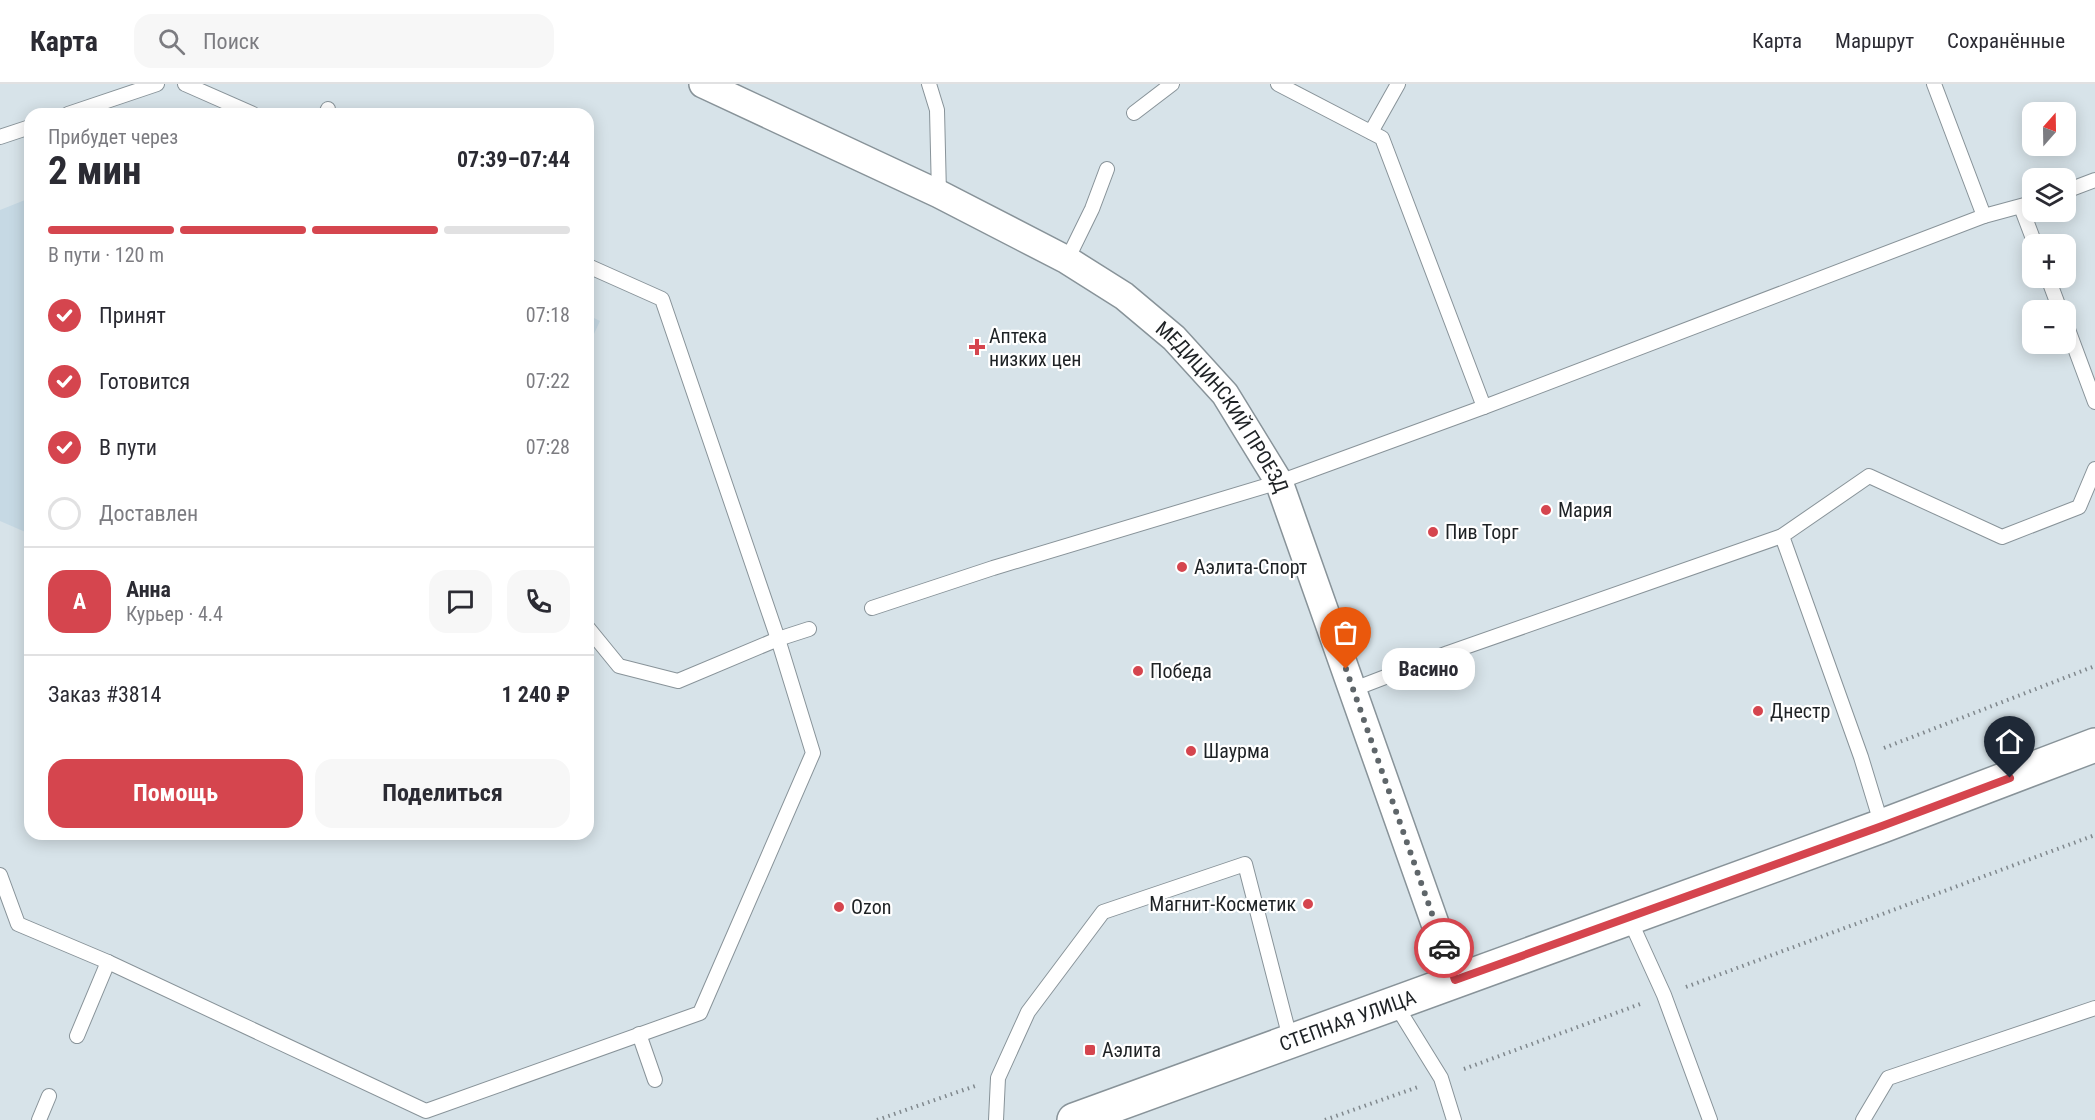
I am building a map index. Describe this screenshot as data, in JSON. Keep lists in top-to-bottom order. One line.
{"streets":{"street":["МЕДИЦИНСКИЙ ПРОЕЗД","СТЕПНАЯ УЛИЦА"]},"crossings":[["МЕДИЦИНСКИЙ ПРОЕЗД","СТЕПНАЯ УЛИЦА"]],"places":{"health":["Аптека низких цен"],"other":["Мария","Пив Торг","Аэлита-Спорт","Васино","Победа","Днестр","Шаурма","Магнит-Косметик","Ozon"],"transit":["Аэлита"]},"north":"top","page":{"header":"Карта","search":"Поиск","nav":["Карта","Маршрут","Сохранённые"],"map_buttons":["+","−"],"heading":["2 мин","Прибудет через","07:39–07:44"],"panel":["Анна","Курьер · 4.4","Заказ #3814","1 240 ₽"],"bar":"В пути · 120 m","list":[["Принят","07:18"],["Готовится","07:22"],["В пути","07:28"],"Доставлен"],"round":"А","bubble":"Васино","buttons":["Помощь","Поделиться"]}}
